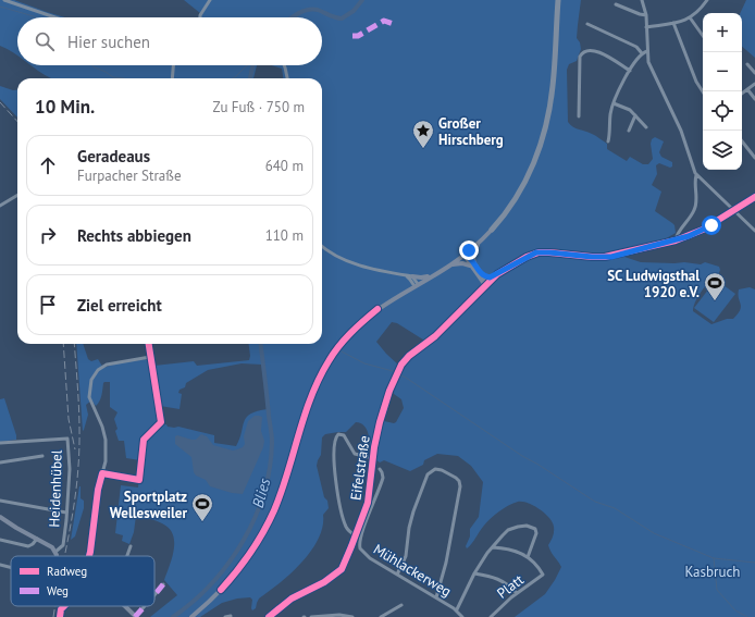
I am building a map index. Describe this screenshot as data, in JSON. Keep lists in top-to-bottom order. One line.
{"streets":{"street":["Eifelstraße","Heidenhübel","Mühlackerweg","Platt"]},"water":["Blies"],"parks":["Kasbruch"],"places":{"place":["Großer Hirschberg"],"sports":["SC Ludwigsthal 1920 e.V.","Sportplatz Wellesweiler"]},"legend":["Radweg","Weg"],"page":{"map_buttons":["+","−"],"search":"Hier suchen","heading":["10 Min.","Zu Fuß · 750 m"],"list":[["Geradeaus","Furpacher Straße","640 m"],["Rechts abbiegen","110 m"],"Ziel erreicht"]}}
